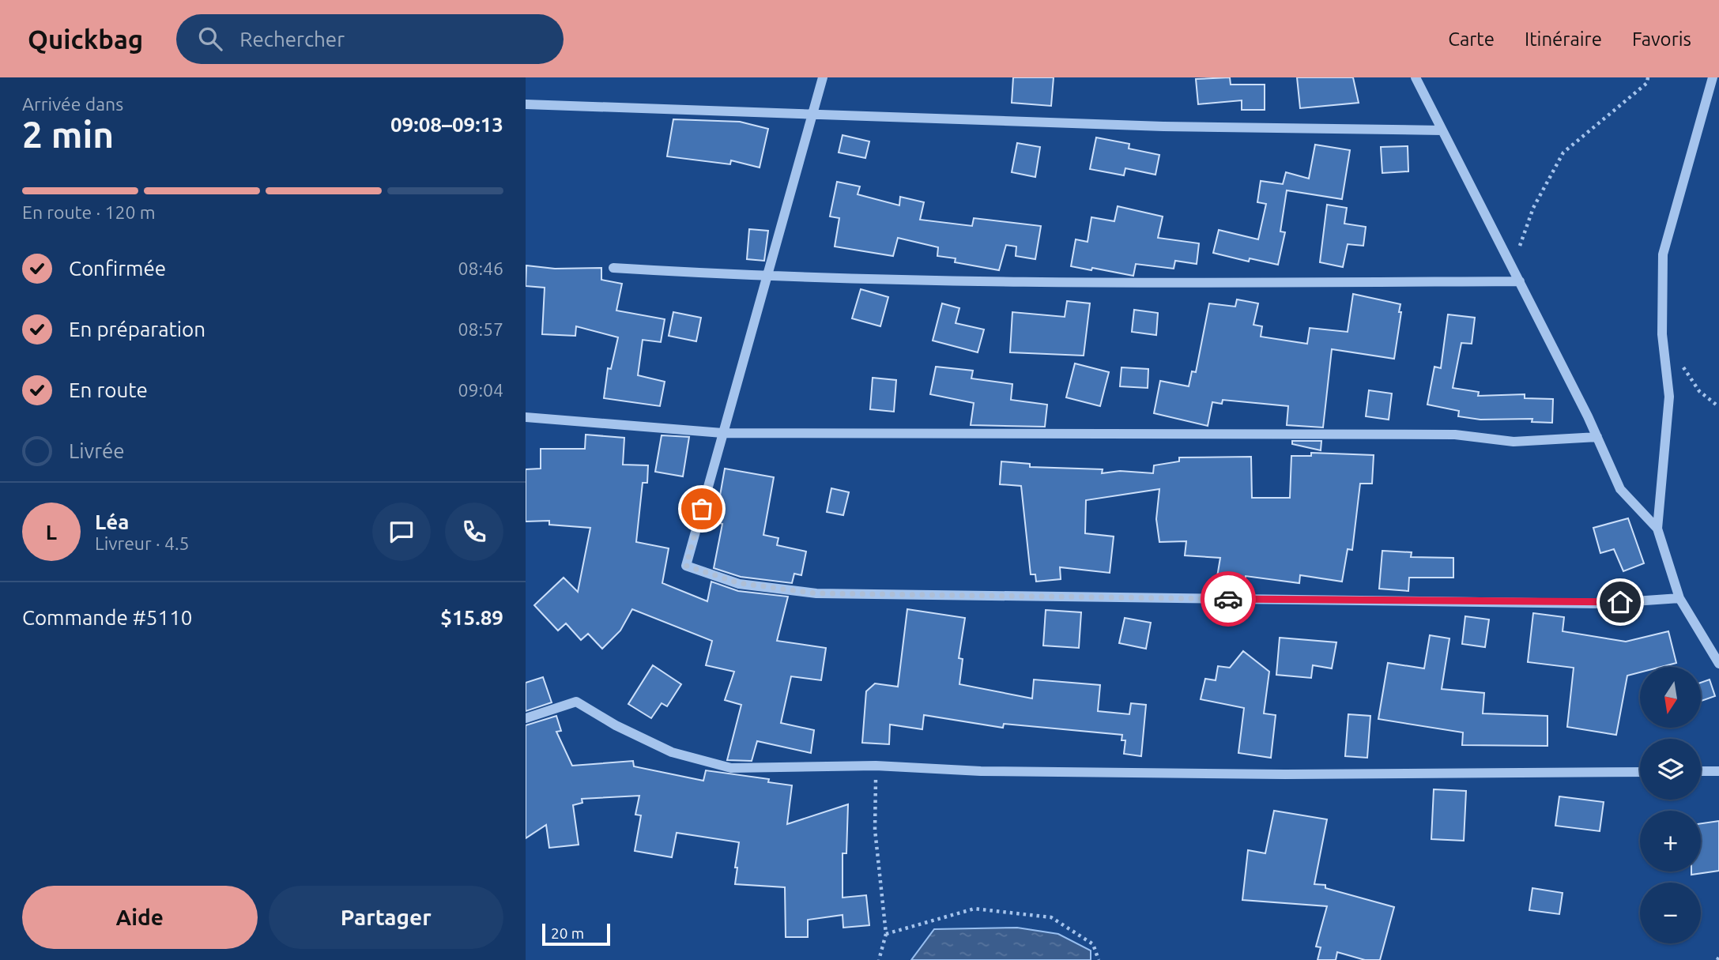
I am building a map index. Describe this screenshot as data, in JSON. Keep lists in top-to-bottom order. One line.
{"scale_bar":"20 m","north":"bottom","page":{"header":"Quickbag","search":"Rechercher","nav":["Carte","Itinéraire","Favoris"],"heading":["2 min","Arrivée dans","09:08–09:13"],"panel":["Léa","Livreur · 4.5","Commande #5110","$15.89"],"bar":"En route · 120 m","list":[["Confirmée","08:46"],["En préparation","08:57"],["En route","09:04"],"Livrée"],"round":"L","map_buttons":["+","−"],"buttons":["Aide","Partager"],"scale":"20 m"}}
